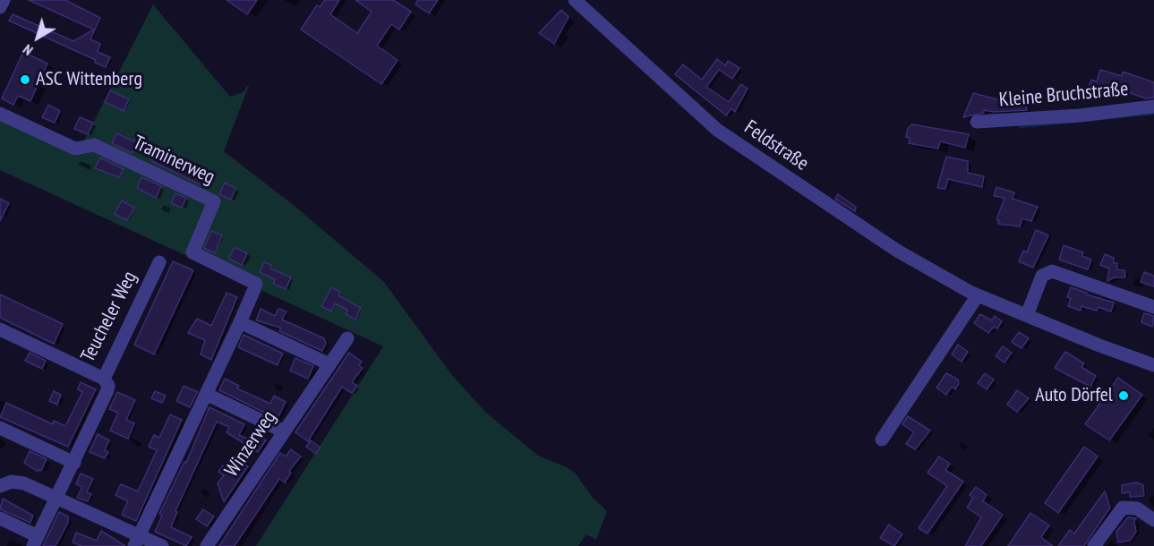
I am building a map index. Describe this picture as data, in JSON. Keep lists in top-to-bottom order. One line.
{"streets":{"street":["Kleine Bruchstraße","Feldstraße","Traminerweg","Teucheler Weg","Winzerweg"]},"places":["ASC Wittenberg","Auto Dörfel"],"north":"bottom left"}
